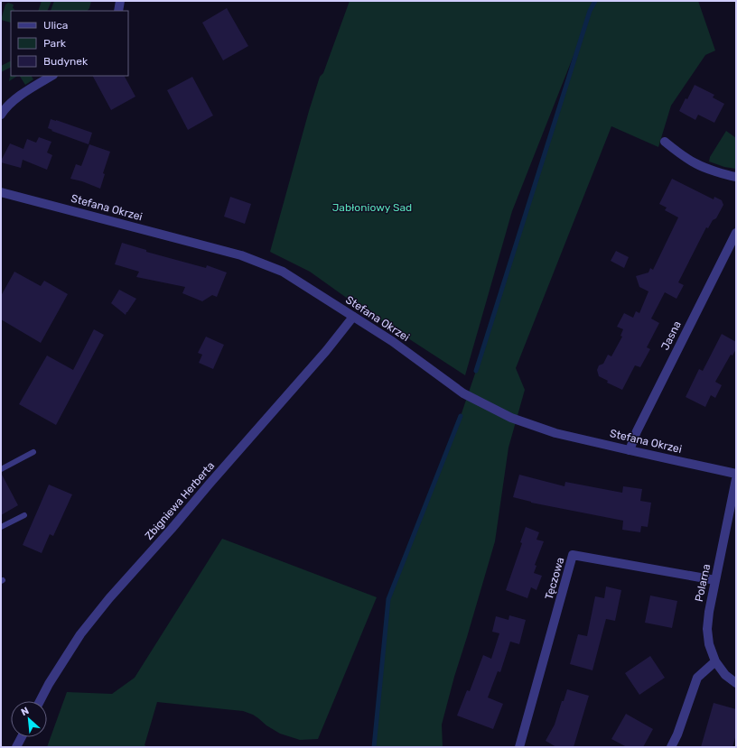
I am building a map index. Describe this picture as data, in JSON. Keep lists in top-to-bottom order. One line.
{"streets":{"street":["Stefana Okrzei","Jasna","Zbigniewa Herberta","Tęczowa","Polarna"]},"crossings":[["Stefana Okrzei","Jasna"],["Stefana Okrzei","Zbigniewa Herberta"],["Tęczowa","Polarna"]],"parks":["Jabłoniowy Sad"],"legend":["Ulica","Park","Budynek"],"north":"top left"}
